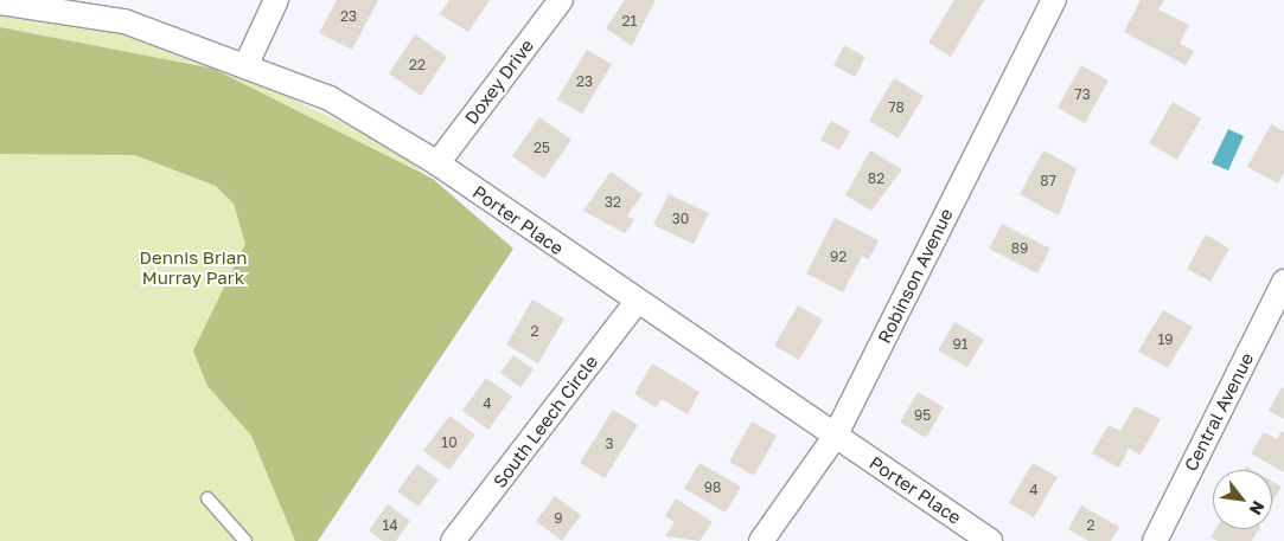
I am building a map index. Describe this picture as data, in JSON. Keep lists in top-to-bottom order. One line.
{"streets":{"street":["Doxey Drive","Porter Place","Robinson Avenue","Central Avenue","South Leech Circle"]},"crossings":[["Doxey Drive","Porter Place"],["Porter Place","Robinson Avenue"],["Porter Place","South Leech Circle"]],"parks":["Dennis Brian Murray Park"],"house_numbers":["23","21","22","23","73","78","25","82","87","32","30","89","92","2","19","91","4","95","10","3","98","4","9","14","2"],"north":"bottom right"}
